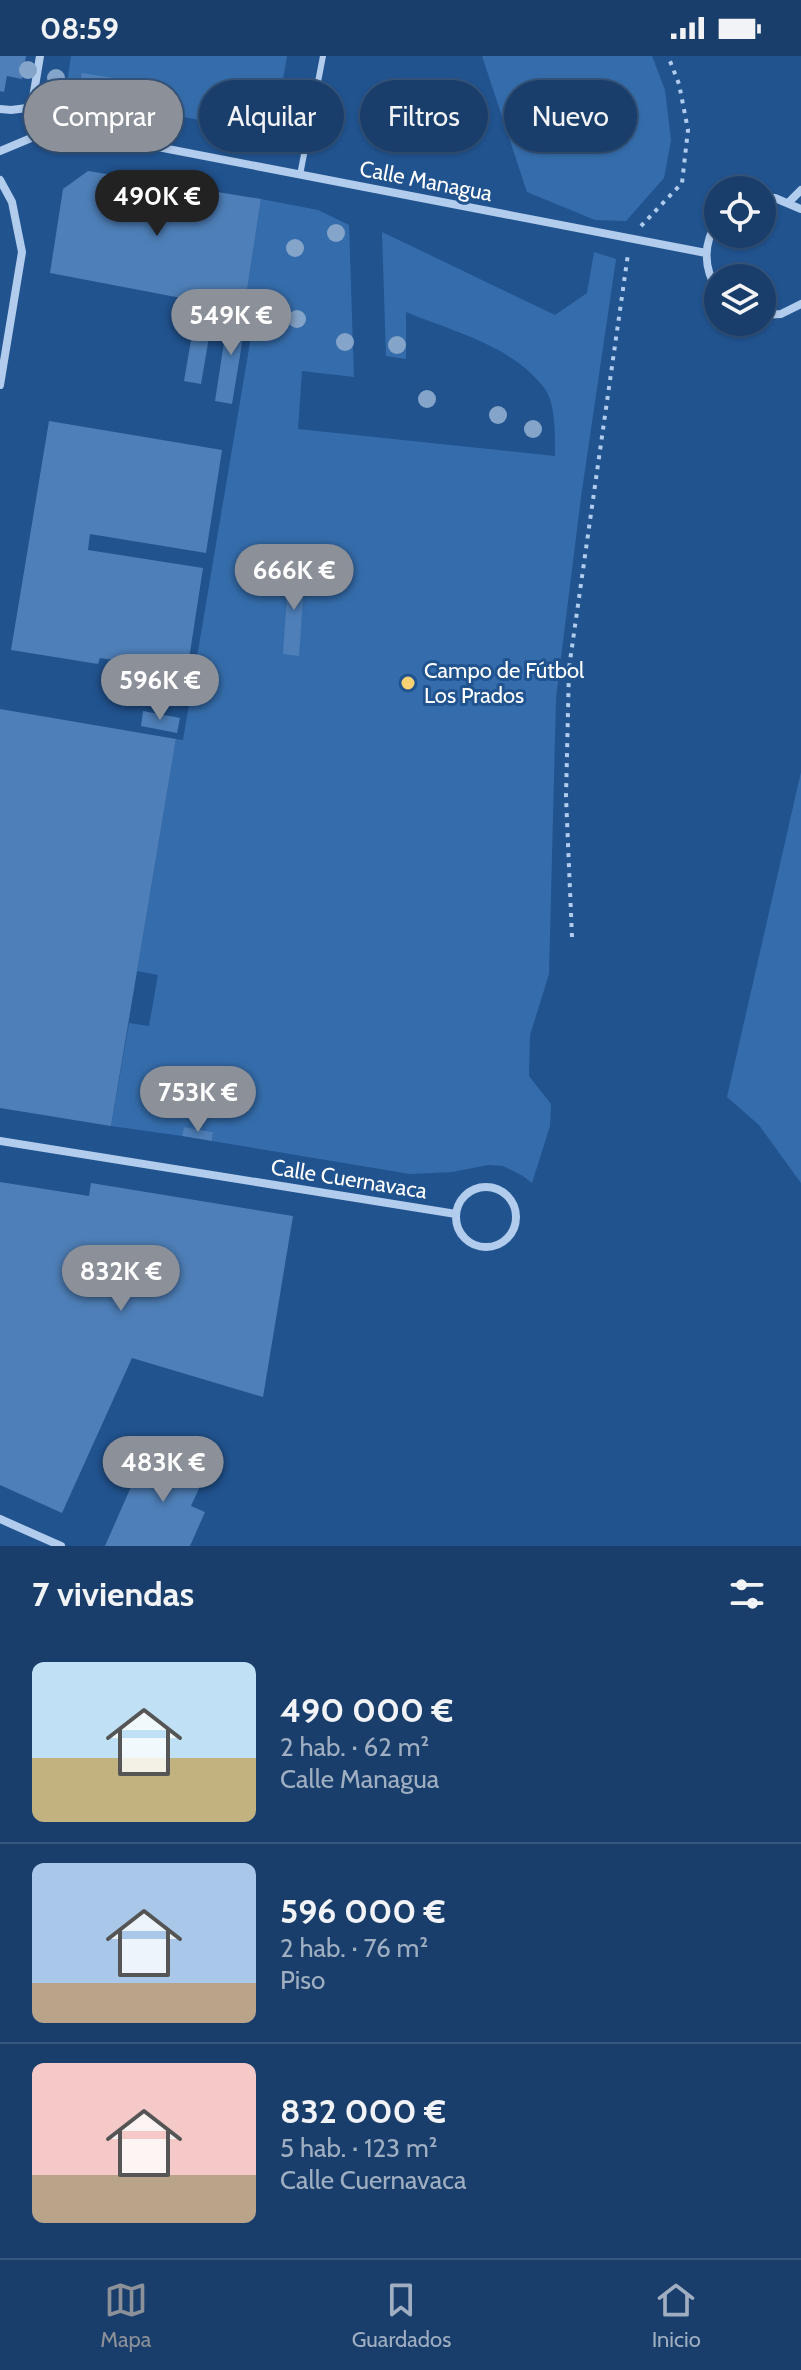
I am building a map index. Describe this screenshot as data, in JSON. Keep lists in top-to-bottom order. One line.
{"streets":{"street":["Calle Managua","Calle Cuernavaca"]},"places":["Campo de Fútbol Los Prados"],"page":{"status":"08:59","chip":["Comprar","Alquilar","Filtros","Nuevo"],"price":["490K €","549K €","666K €","596K €","753K €","832K €","483K €"],"heading":"7 viviendas","list":[{"name":"490 000 €","note":"2 hab. · 62 m² · Calle Managua"},{"name":"596 000 €","note":"2 hab. · 76 m² · Piso"},{"name":"832 000 €","note":"5 hab. · 123 m² · Calle Cuernavaca"}],"tabs":["Mapa","Guardados","Inicio"]}}
